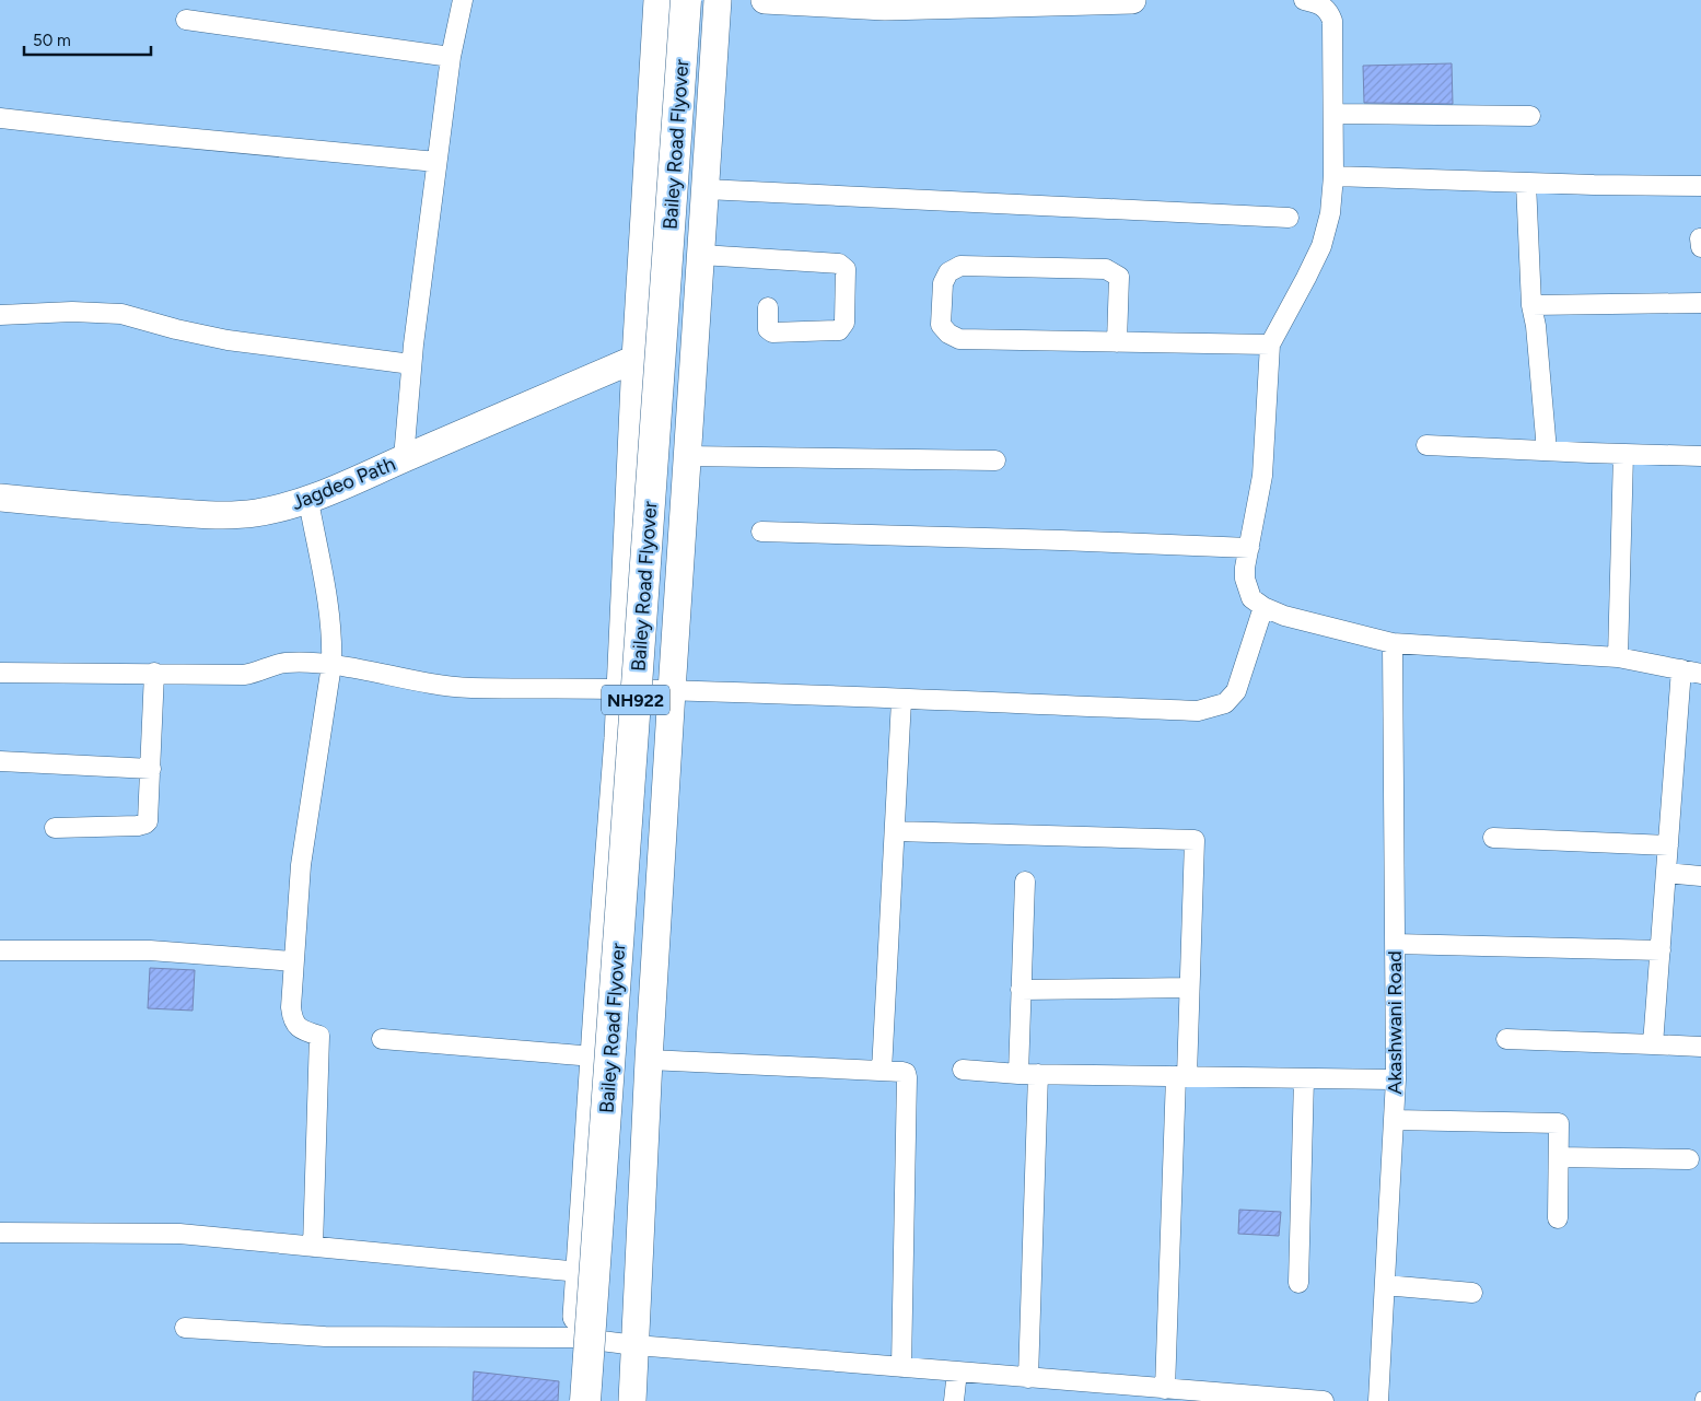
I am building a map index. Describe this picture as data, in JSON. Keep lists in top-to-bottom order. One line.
{"streets":{"highway":["Bailey Road Flyover","NH922"],"main road":["Jagdeo Path"],"street":["Akashwani Road"]},"scale_bar":"50 m"}
